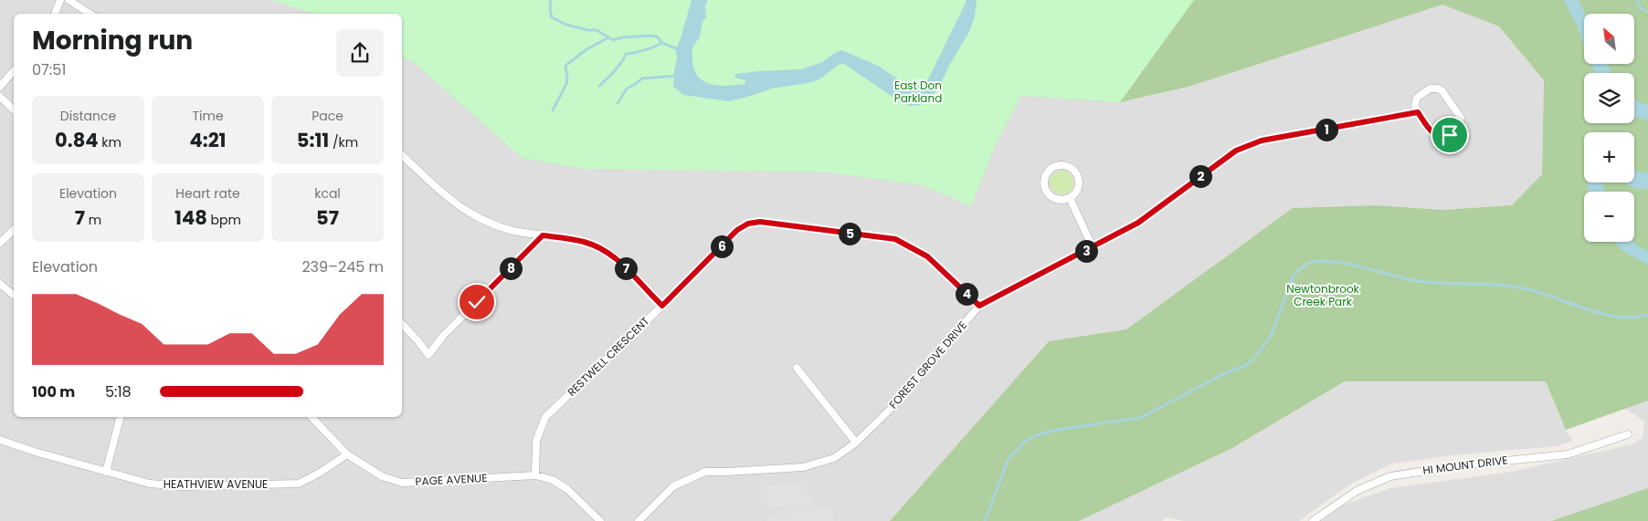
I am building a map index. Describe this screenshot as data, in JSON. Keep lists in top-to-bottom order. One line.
{"streets":{"street":["RESTWELL CRESCENT","FOREST GROVE DRIVE","HI MOUNT DRIVE","PAGE AVENUE","HEATHVIEW AVENUE"]},"crossings":[["RESTWELL CRESCENT","FOREST GROVE DRIVE"],["RESTWELL CRESCENT","PAGE AVENUE"],["PAGE AVENUE","HEATHVIEW AVENUE"]],"parks":["East Don Parkland","Newtonbrook Creek Park"],"north":"top left","page":{"map_buttons":["+","−"],"heading":["Morning run","07:51"],"stats":[["Distance","0.84 km"],["Time","4:21"],["Pace","5:11 /km"],["Elevation","7 m"],["Heart rate","148 bpm"],["kcal","57"]],"pins":["1","2","5","6","3","7","8","4"],"chart":["Elevation","239–245 m"],"list":[{"name":"100 m","note":"5:18"}]}}
